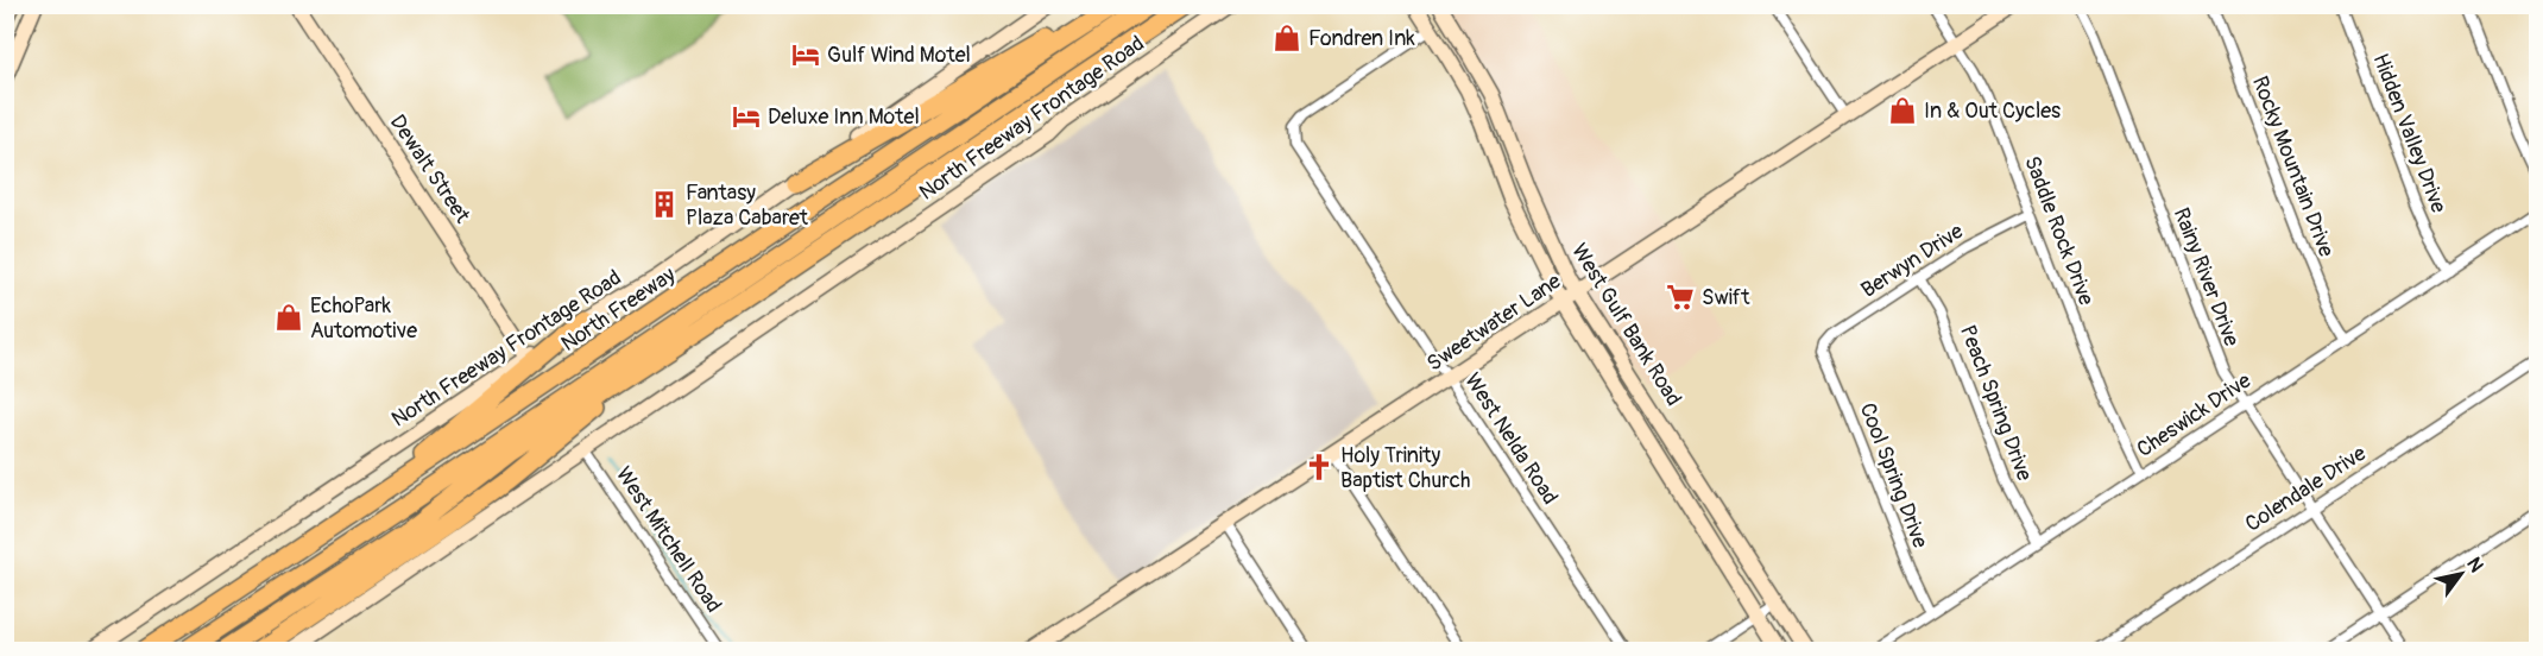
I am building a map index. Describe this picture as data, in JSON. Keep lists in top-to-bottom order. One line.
{"streets":{"highway":["North Freeway"],"main road":["North Freeway Frontage Road","Dewalt Street","Sweetwater Lane","West Gulf Bank Road"],"street":["Hidden Valley Drive","Rocky Mountain Drive","Saddle Rock Drive","Berwyn Drive","Rainy River Drive","Peach Spring Drive","Cheswick Drive","West Nelda Road","Cool Spring Drive","Colendale Drive","West Mitchell Road"]},"crossings":[["North Freeway Frontage Road","Dewalt Street"],["North Freeway Frontage Road","West Mitchell Road"],["Hidden Valley Drive","Cheswick Drive"],["Rocky Mountain Drive","Cheswick Drive"],["Saddle Rock Drive","Berwyn Drive"],["Saddle Rock Drive","Sweetwater Lane"],["Saddle Rock Drive","Cheswick Drive"],["Berwyn Drive","Peach Spring Drive"],["Berwyn Drive","Cool Spring Drive"],["Rainy River Drive","Cheswick Drive"],["Rainy River Drive","Colendale Drive"],["Sweetwater Lane","West Gulf Bank Road"],["Sweetwater Lane","West Nelda Road"],["West Gulf Bank Road","West Nelda Road"],["Peach Spring Drive","Cheswick Drive"],["Cheswick Drive","Cool Spring Drive"]],"places":{"shop":["Fondren Ink","In & Out Cycles","EchoPark Automotive"],"hotel":["Gulf Wind Motel","Deluxe Inn Motel"],"building":["Fantasy Plaza Cabaret"],"supermarket":["Swift"],"church":["Holy Trinity Baptist Church"]},"north":"top right"}
